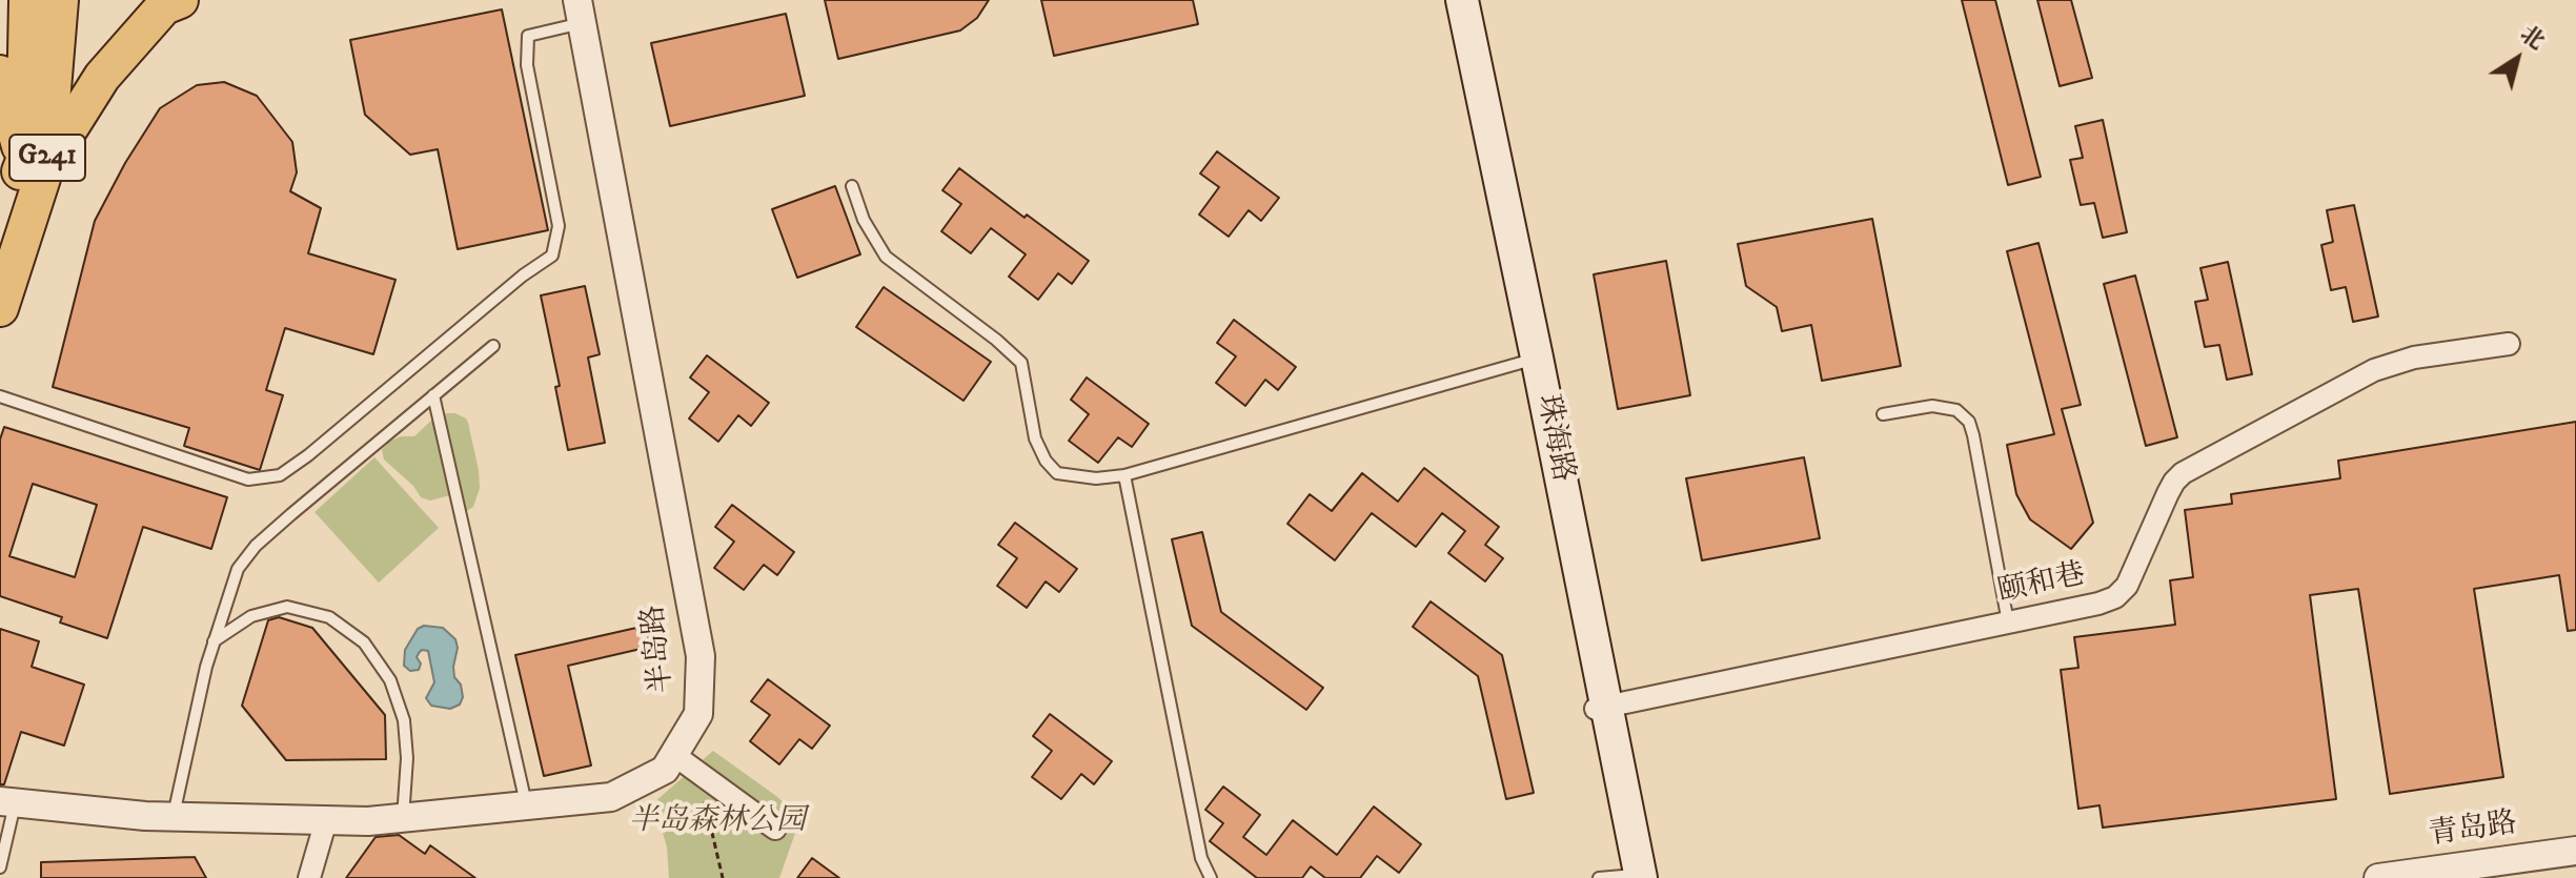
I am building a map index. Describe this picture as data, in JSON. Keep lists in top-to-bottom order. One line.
{"streets":{"main road":["G241","珠海路"],"street":["颐和巷","半岛路","青岛路"]},"crossings":[["珠海路","颐和巷"]],"parks":["半岛森林公园"],"north":"top right"}
